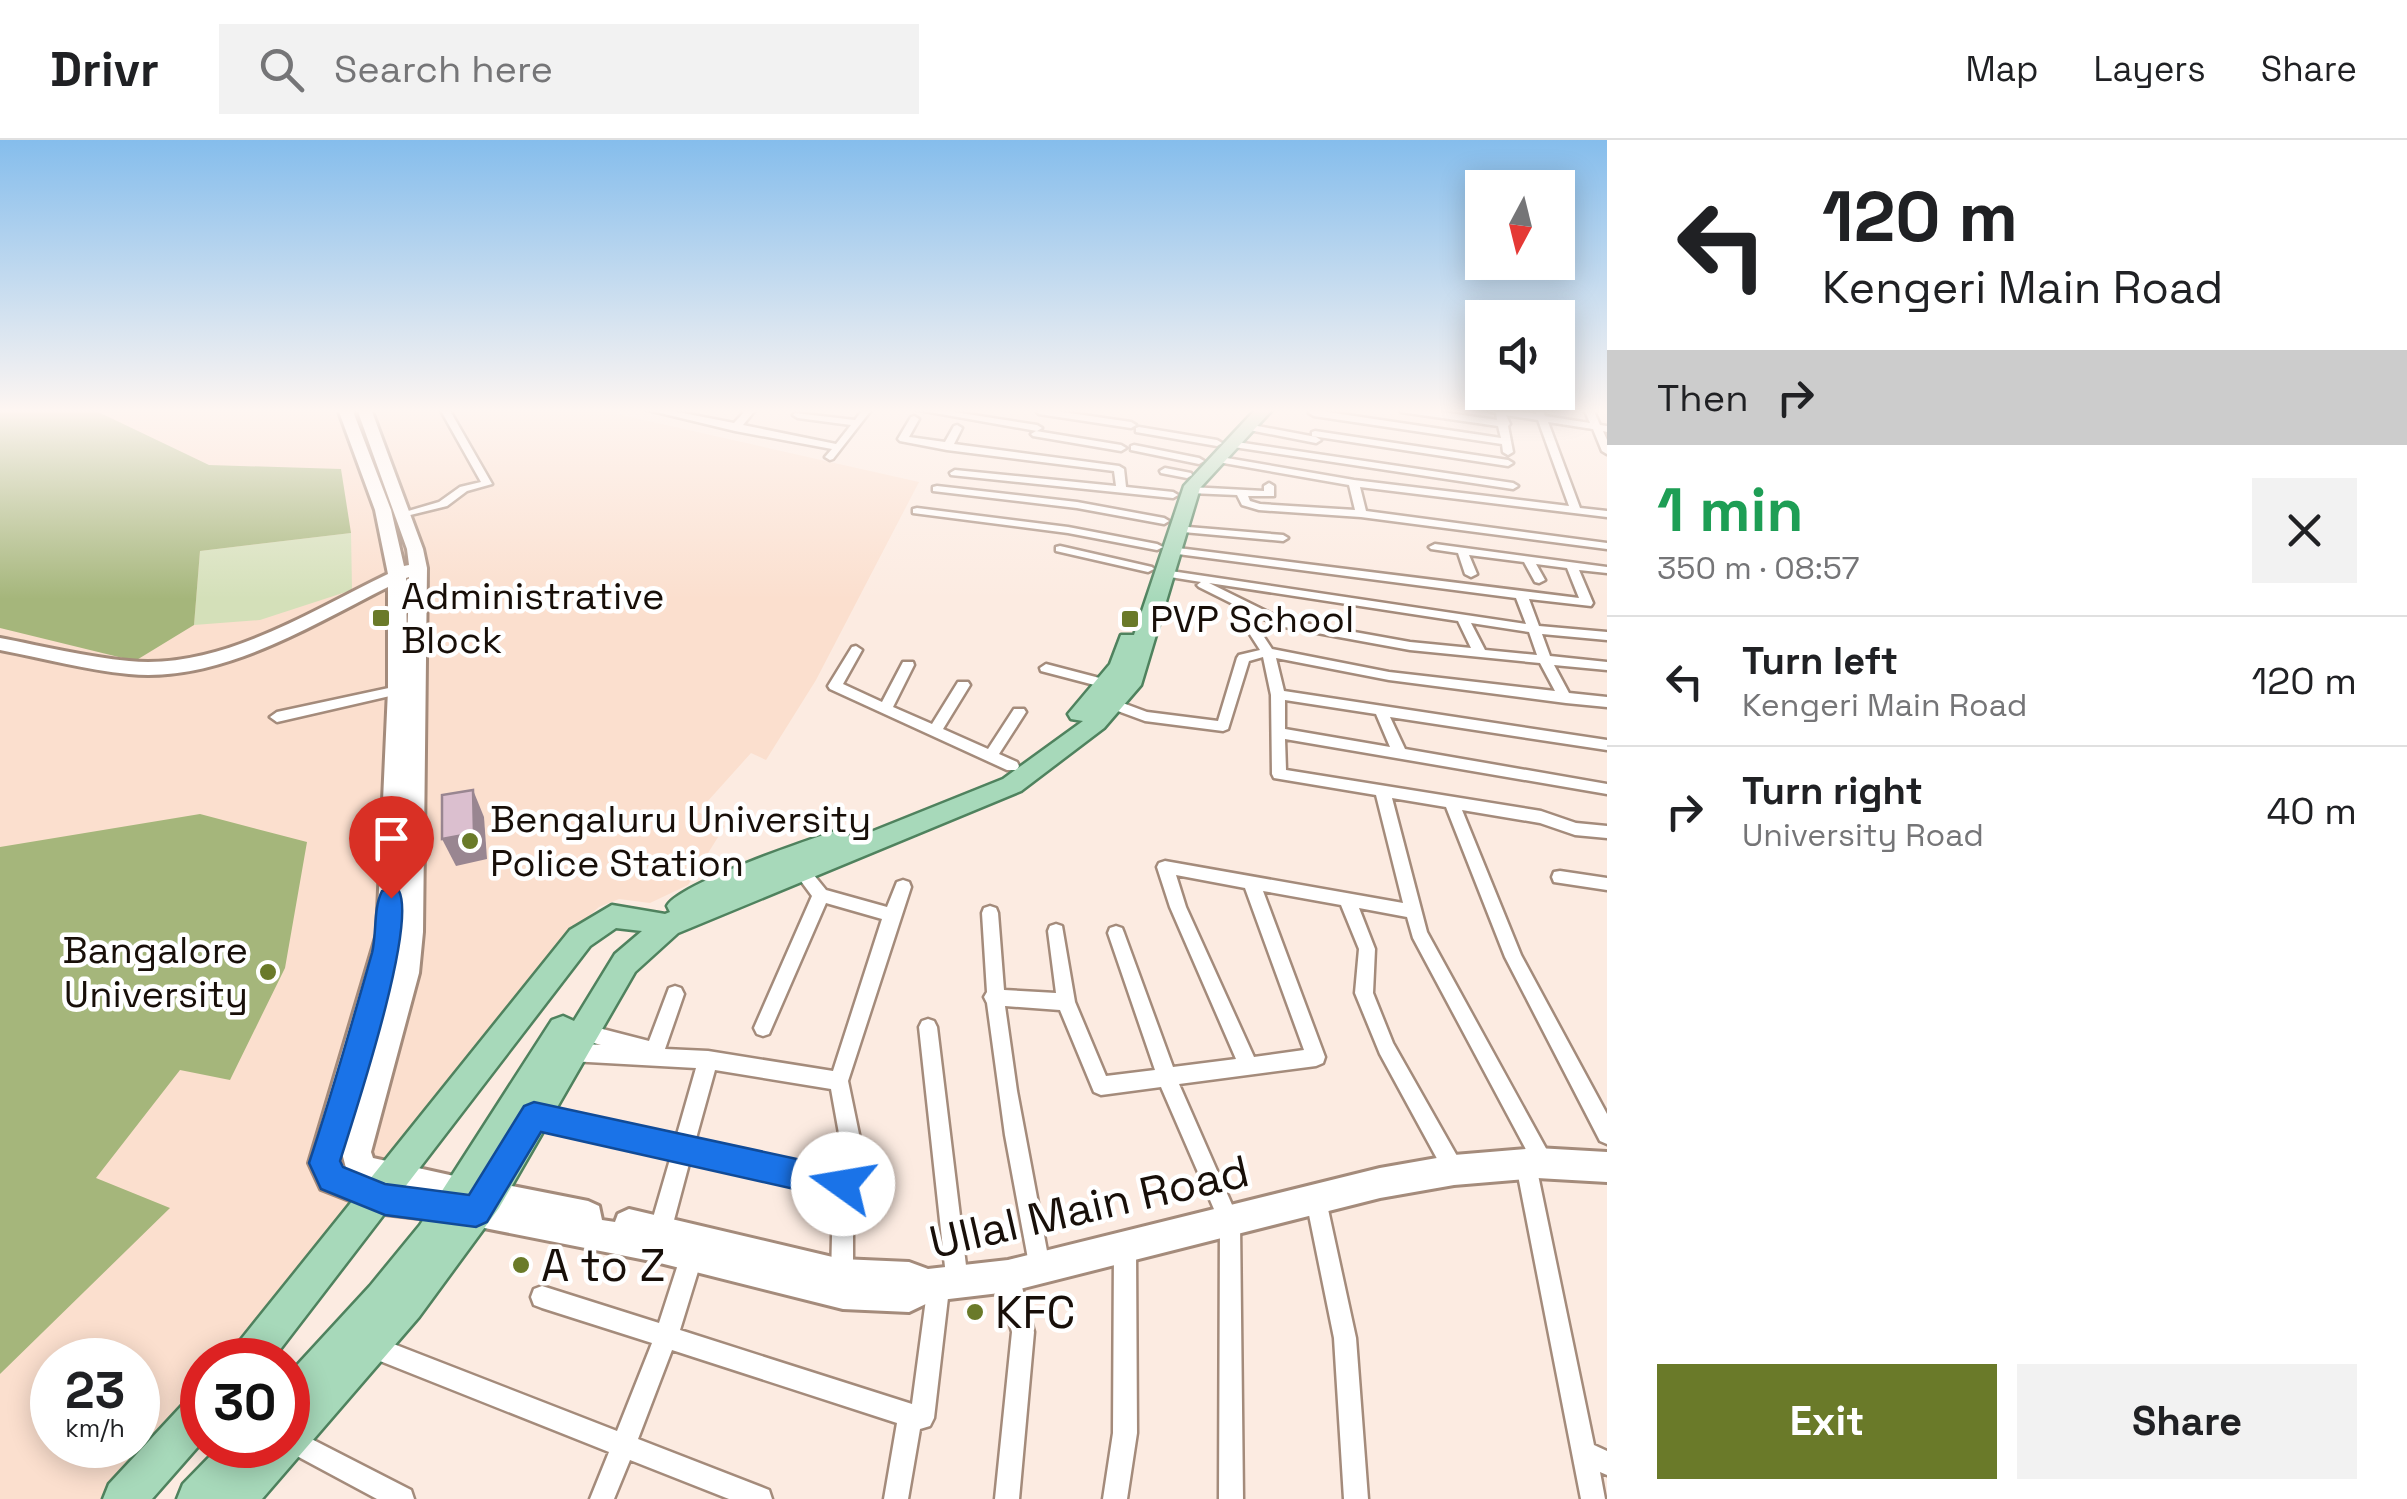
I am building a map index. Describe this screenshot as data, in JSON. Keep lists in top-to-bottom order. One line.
{"streets":{"main road":["Ullal Main Road"]},"places":{"transit":["Administrative Block","PVP School"],"other":["Bengaluru University Police Station","Bangalore University","A to Z","KFC"]},"north":"bottom","page":{"header":"Drivr","search":"Search here","nav":["Map","Layers","Share"],"turn":["120 m","Kengeri Main Road"],"then":"Then","heading":["1 min","350 m · 08:57"],"list":[{"name":"Turn left","note":"Kengeri Main Road","value":"120 m"},{"name":"Turn right","note":"University Road","value":"40 m"}],"speed":"23 km/h","limit":"30","buttons":["Exit","Share"]}}
